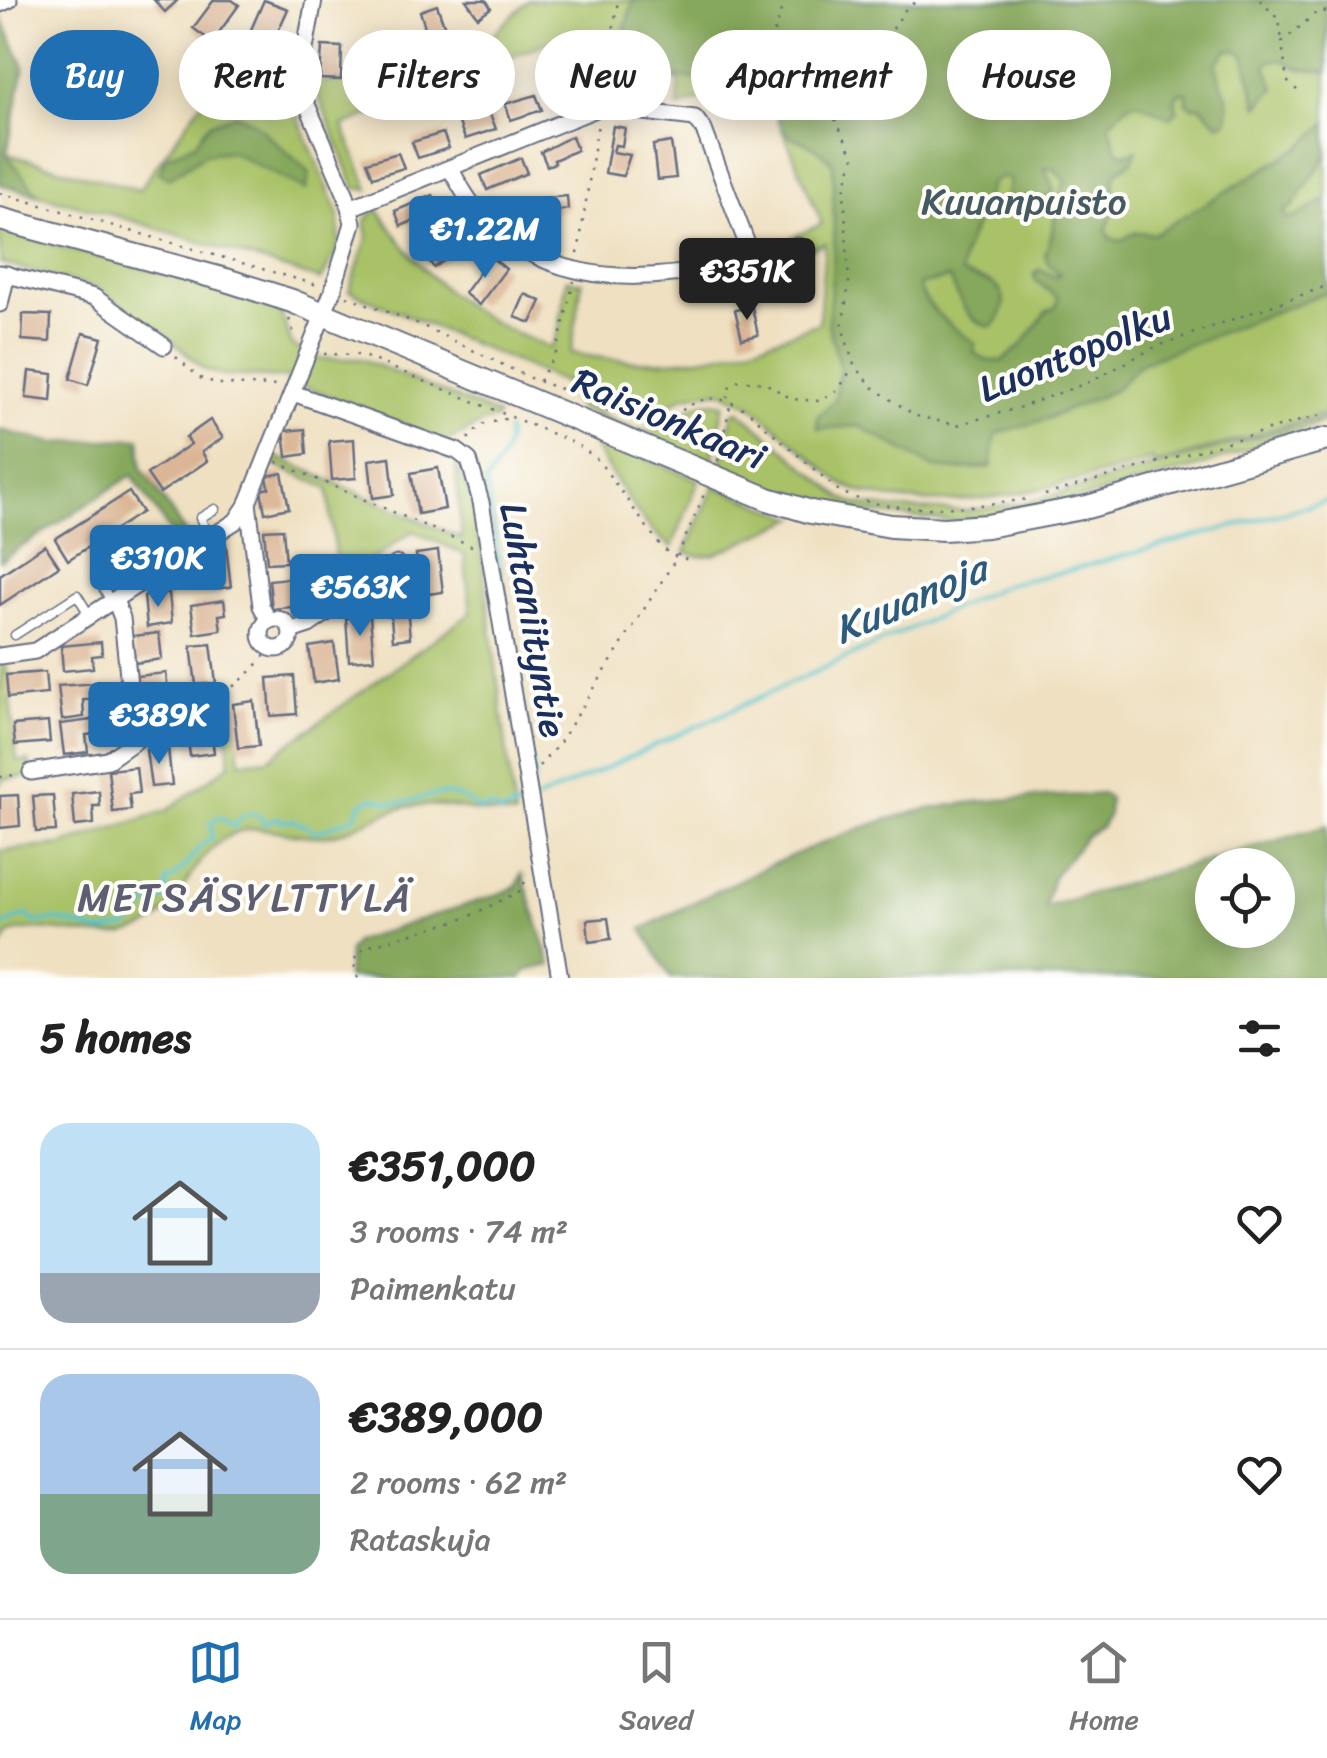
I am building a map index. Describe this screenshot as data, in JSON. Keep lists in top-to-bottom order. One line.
{"streets":{"main road":["Raisionkaari"],"street":["Luhtaniityntie"],"path":["Luontopolku"]},"districts":["METSÄSYLTTYLÄ"],"water":["Kuuanoja"],"parks":["Kuuanpuisto"],"page":{"chip":["Buy","Rent","Filters","New","Apartment","House"],"price":["€1.22M","€351K","€310K","€563K","€389K"],"heading":"5 homes","list":[{"name":"€351,000","note":"3 rooms · 74 m² · Paimenkatu"},{"name":"€389,000","note":"2 rooms · 62 m² · Rataskuja"}],"tabs":["Map","Saved","Home"]}}
